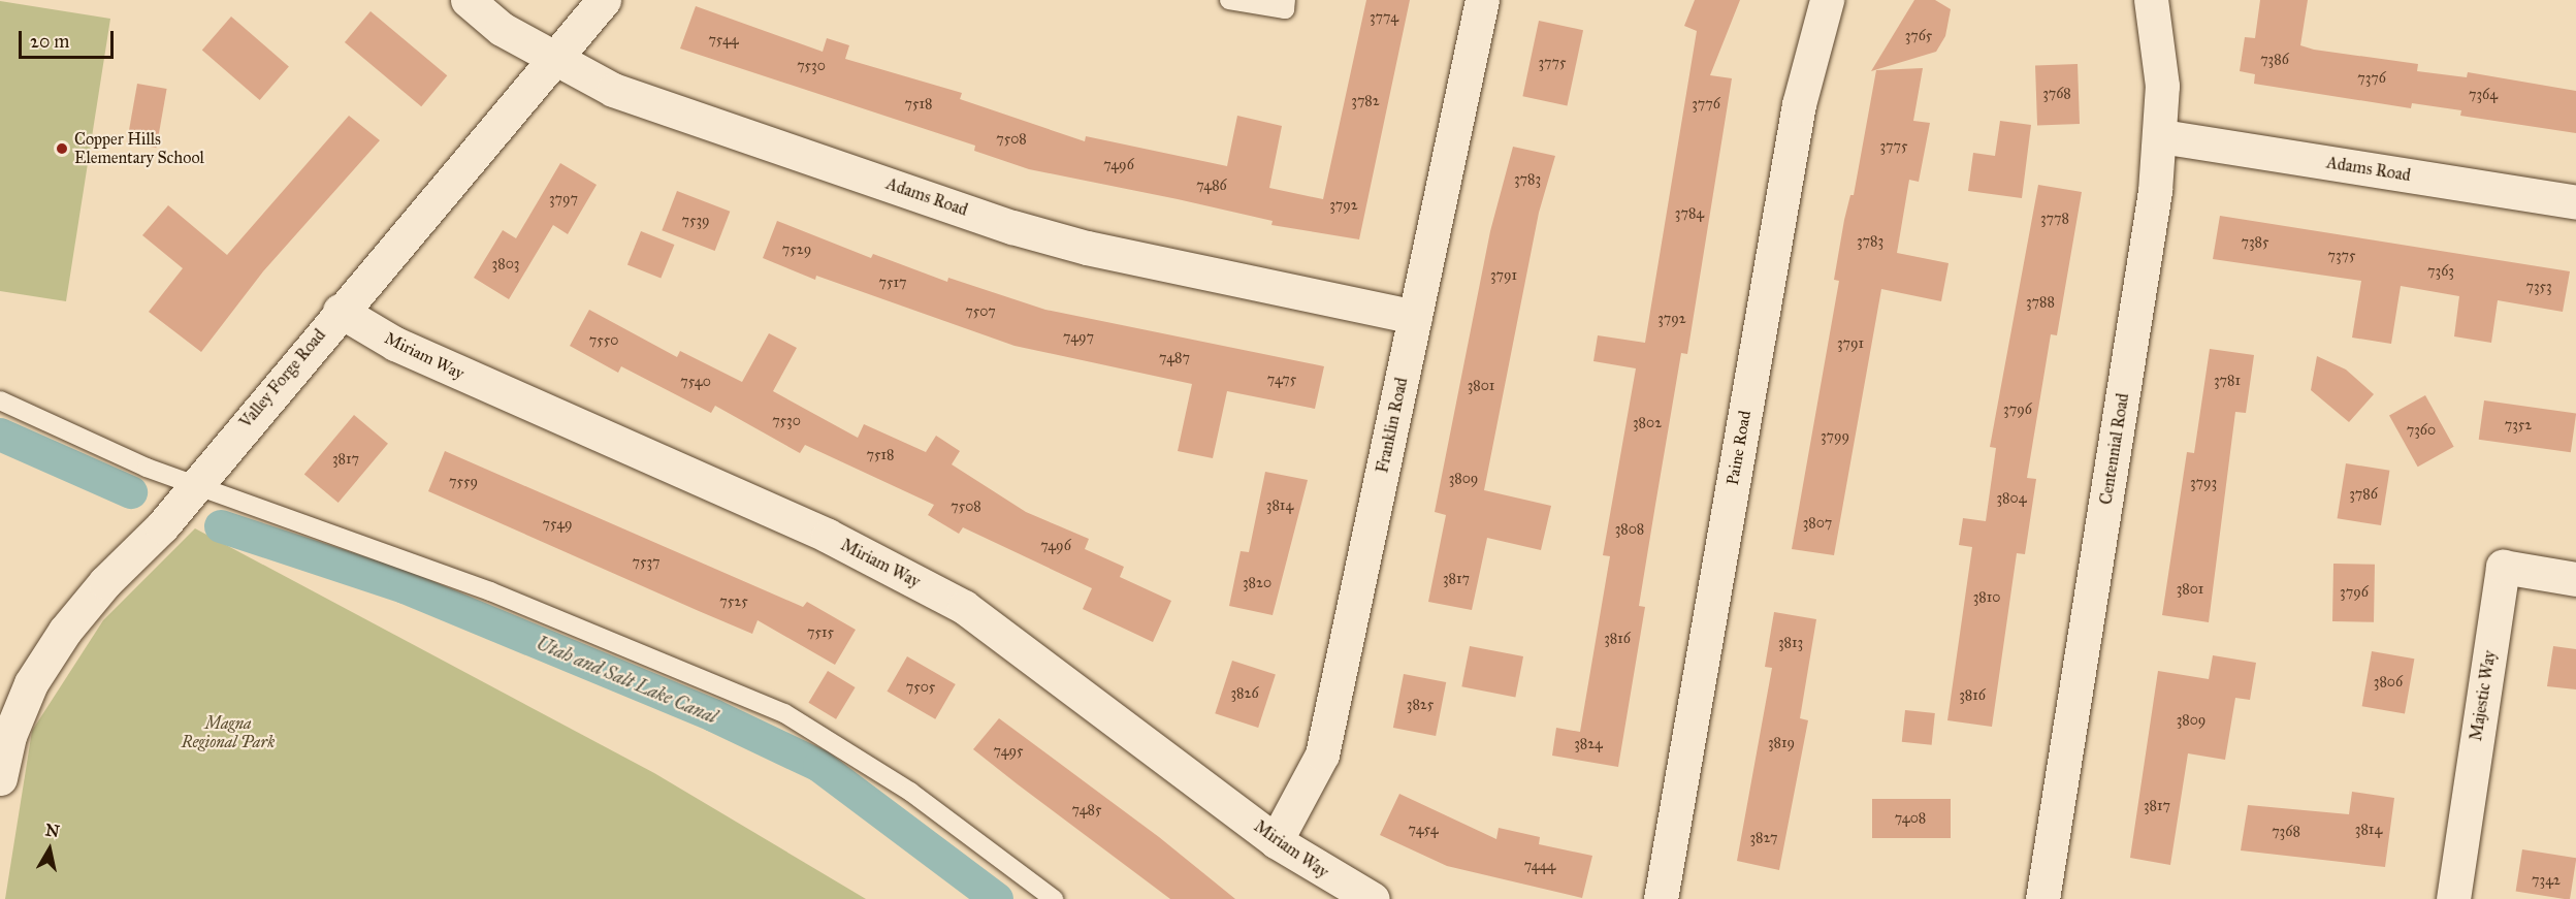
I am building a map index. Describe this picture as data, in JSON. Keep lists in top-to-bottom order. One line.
{"streets":{"street":["Adams Road","Miriam Way","Valley Forge Road","Franklin Road","Paine Road","Centennial Road","Majestic Way"]},"crossings":[["Adams Road","Valley Forge Road"],["Adams Road","Franklin Road"],["Adams Road","Centennial Road"],["Miriam Way","Valley Forge Road"],["Miriam Way","Franklin Road"]],"water":["Utah and Salt Lake Canal"],"parks":["Magna Regional Park"],"places":["Copper Hills Elementary School"],"house_numbers":["3774","3765","7544","7386","3775","7530","7376","3768","7364","3782","7518","3776","7508","3775","7496","3783","7486","3797","3792","3784","3778","7539","3783","7385","7529","7375","3803","7363","3791","7517","7353","3788","7507","3792","7497","7550","3791","7487","7475","3781","7540","3801","3796","7530","3802","7352","7360","3799","7518","3817","3809","7559","3793","3786","3804","3814","7508","3807","7549","3808","7496","7537","3817","3820","3801","3796","3810","7525","7515","3816","3813","3806","7505","3826","3816","3825","3809","3819","3824","7495","3817","7485","7408","7454","3814","7368","3827","7444","7342"],"scale_bar":"20 m","north":"top"}
